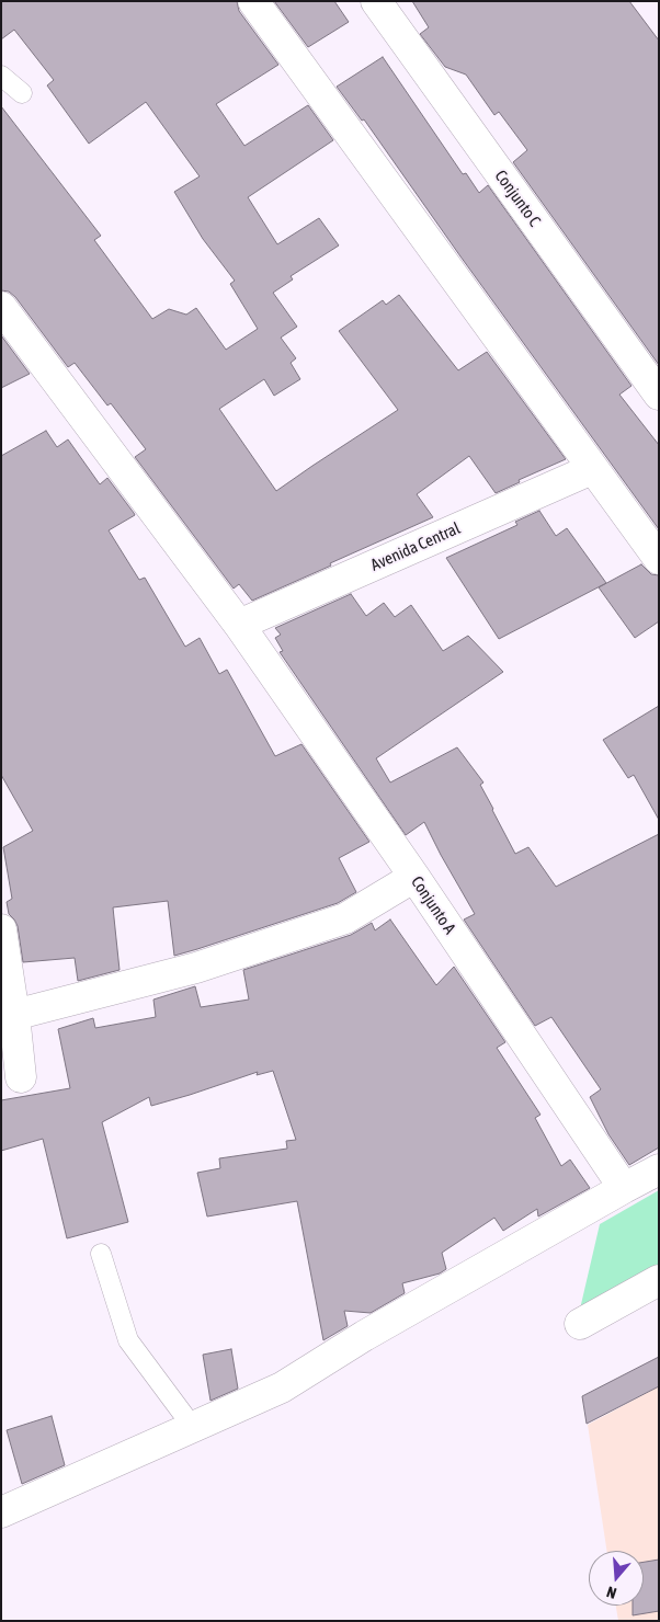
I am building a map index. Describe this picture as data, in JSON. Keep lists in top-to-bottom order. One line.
{"streets":{"street":["Conjunto C","Avenida Central","Conjunto A"]},"crossings":[["Avenida Central","Conjunto A"]],"north":"bottom"}
